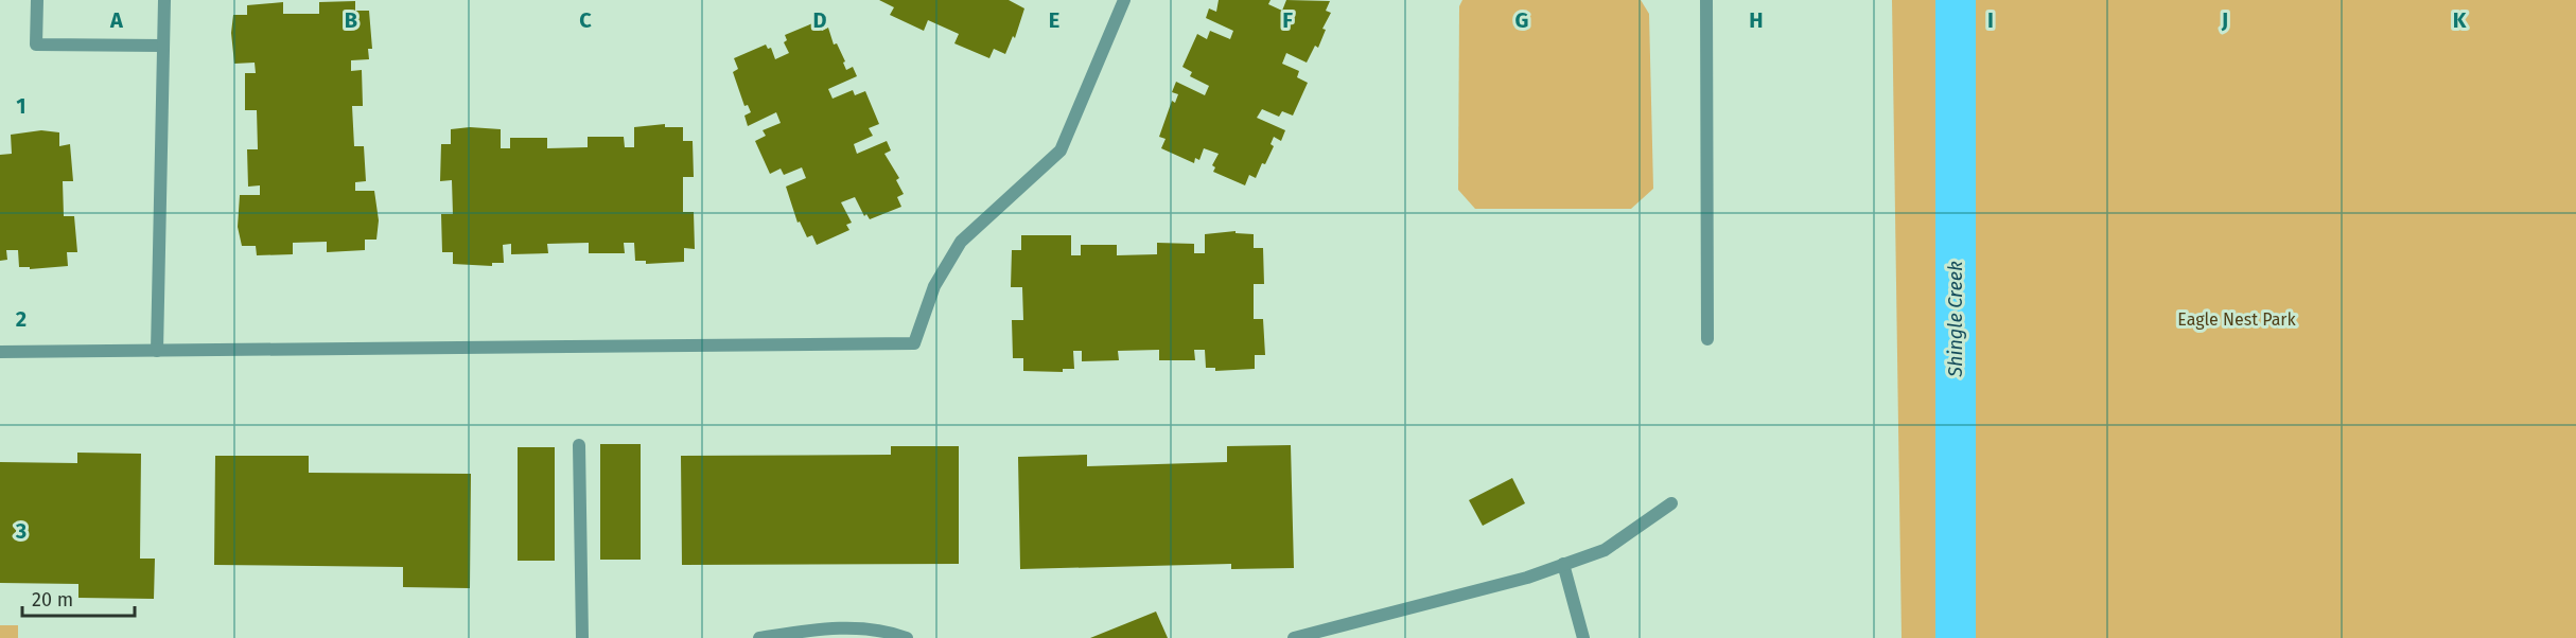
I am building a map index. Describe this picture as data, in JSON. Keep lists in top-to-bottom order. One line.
{"water":["Shingle Creek"],"parks":["Eagle Nest Park"],"scale_bar":"20 m","grid":{"columns":["A","B","C","D","E","F","G","H","I","J","K"],"rows":["1","2","3"]}}
